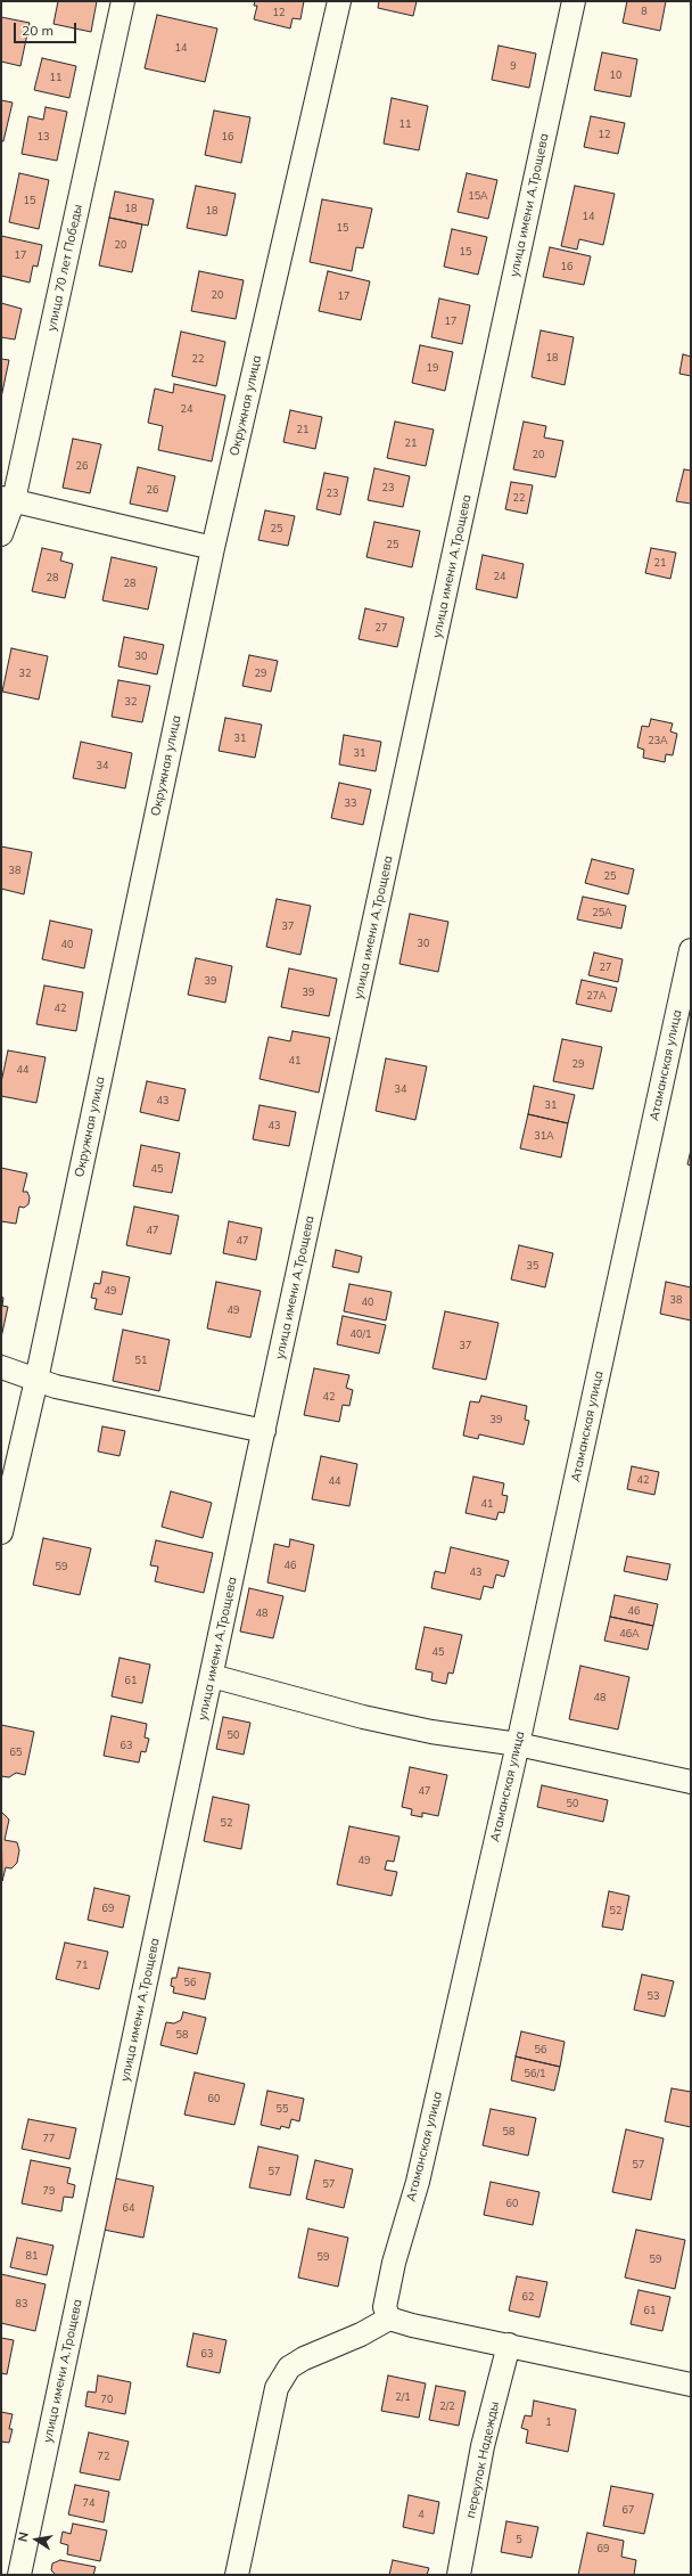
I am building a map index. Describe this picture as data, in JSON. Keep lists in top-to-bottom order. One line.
{"streets":{"street":["улица имени А.Трощева","улица 70 лет Победы","Окружная улица","Атаманская улица","переулок Надежды"]},"house_numbers":["8","12","14","9","10","11","11","12","13","16","15А","15","18","18","14","15","20","15","17","16","20","17","17","18","22","19","24","21","21","20","26","23","26","23","22","25","25","21","24","28","28","27","30","32","29","32","31","23А","31","34","33","38","25","25А","37","30","40","27","39","39","27А","42","41","29","44","34","43","31","43","31А","45","47","47","35","49","38","40","49","40/1","37","51","42","39","42","44","41","46","59","43","46","48","46А","45","61","48","50","63","65","47","50","52","49","69","52","71","56","53","58","56","56/1","60","55","58","77","57","57","57","79","60","64","81","59","59","62","83","61","63","2/1","70","2/2","1","72","74","67","4","5","69"],"scale_bar":"20 m","north":"left"}
